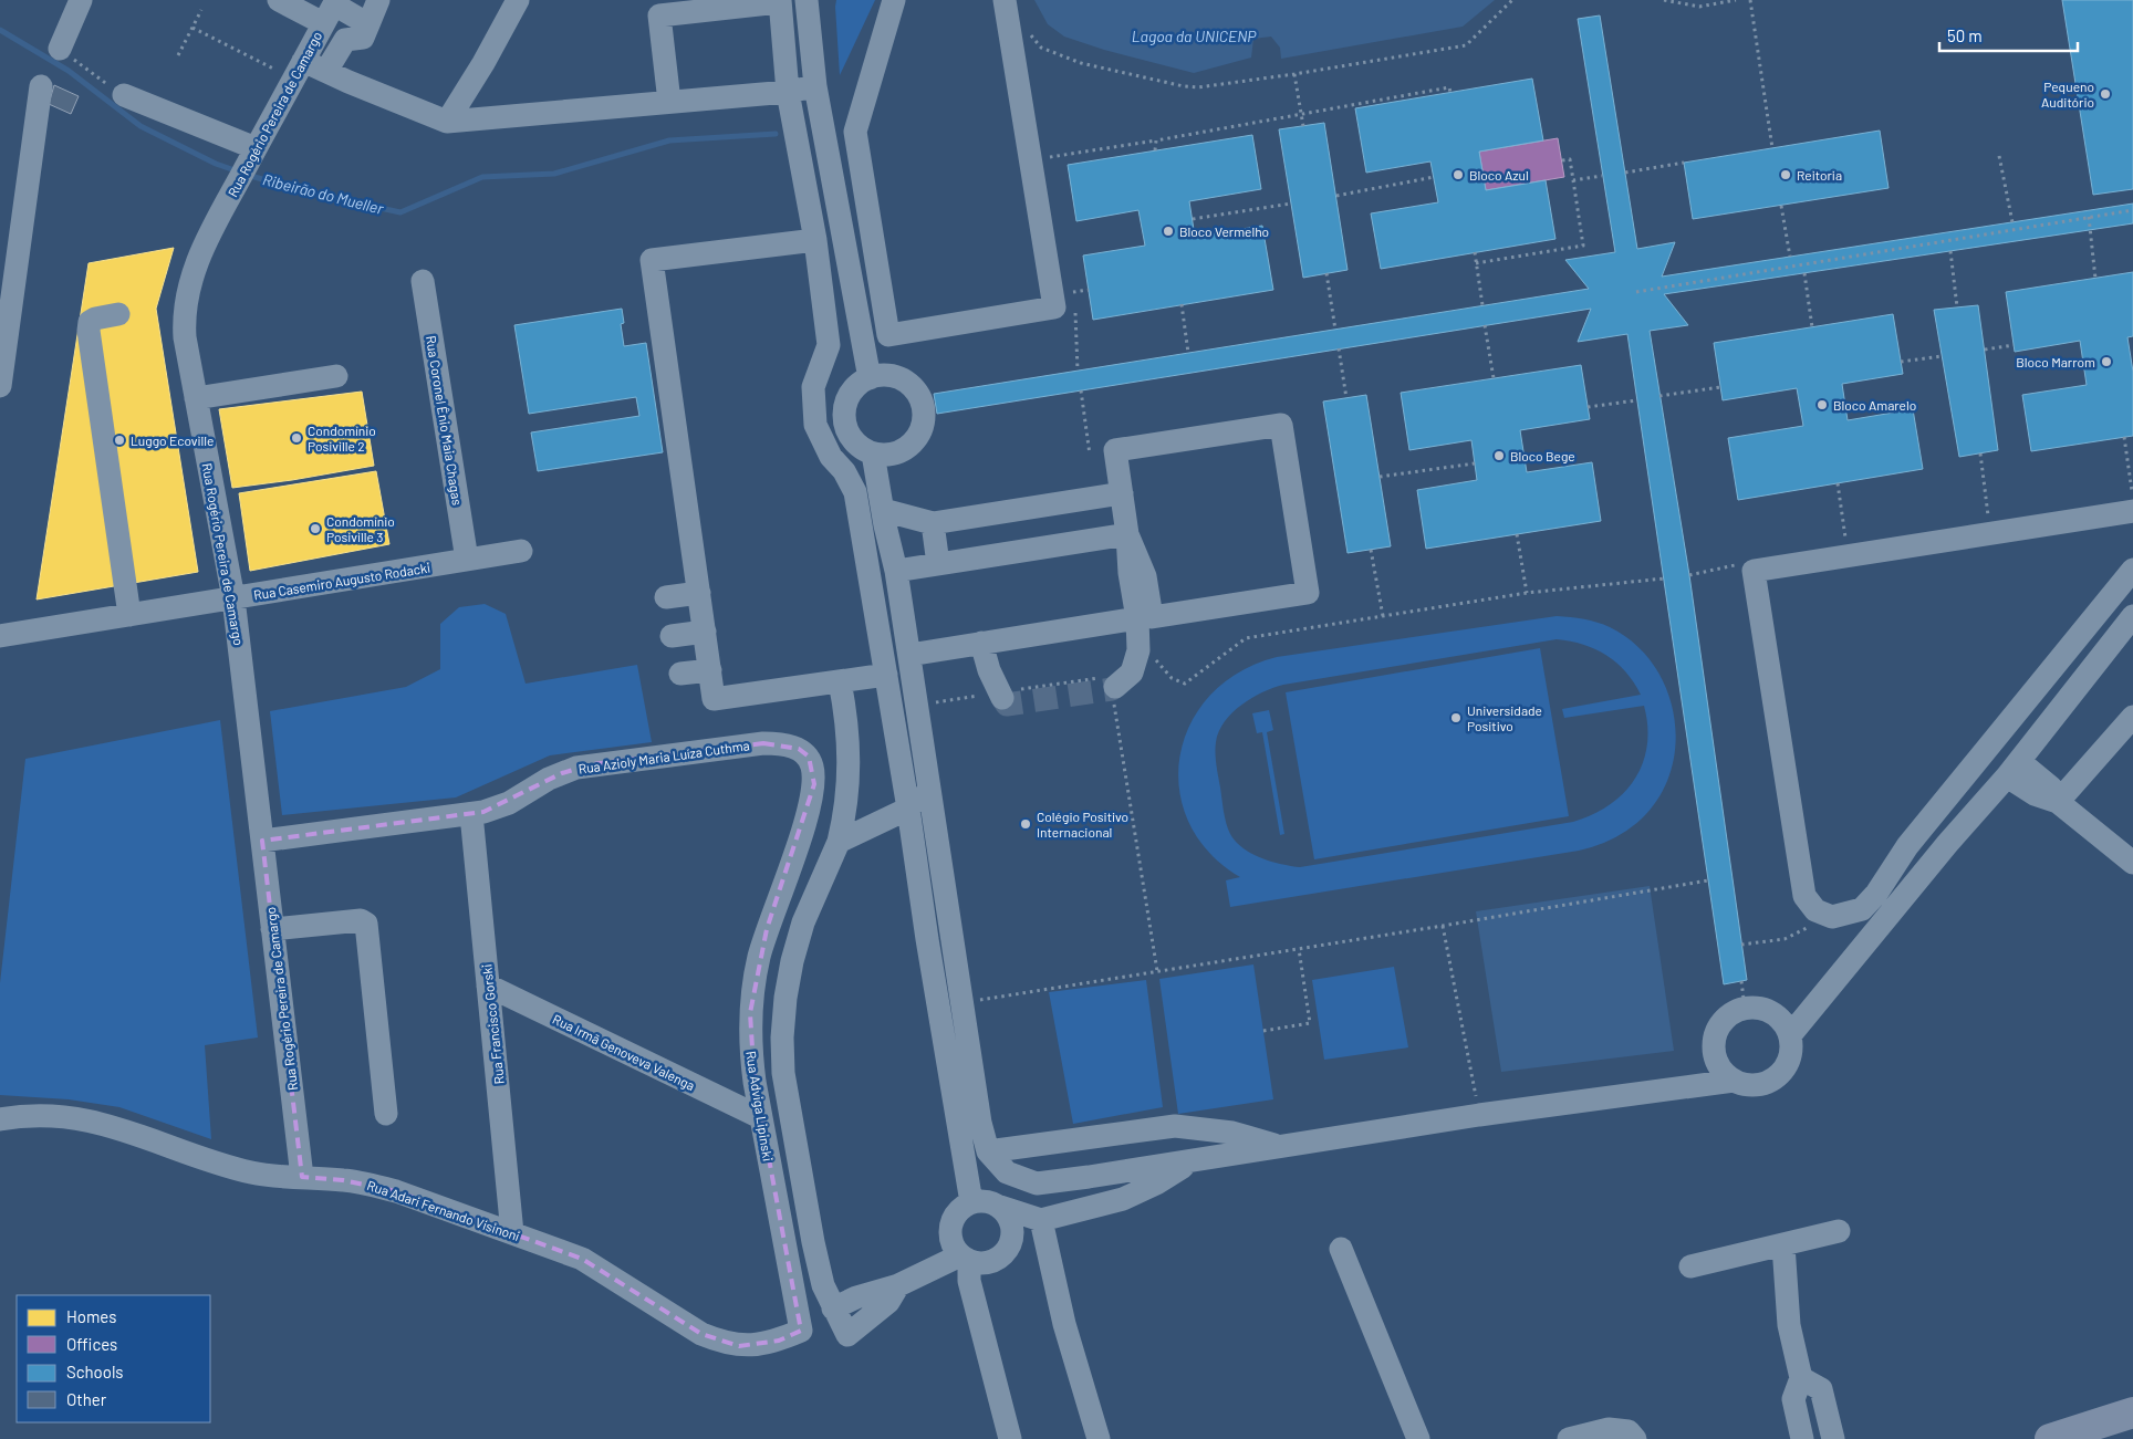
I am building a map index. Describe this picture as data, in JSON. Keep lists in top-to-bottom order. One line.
{"streets":{"street":["Rua Rogério Pereira de Camargo","Rua Coronel Ênio Maia Chagas","Rua Casemiro Augusto Rodacki","Rua Azioly Maria Luíza Cuthma","Rua Francisco Gorski","Rua Irmã Genoveva Valenga","Rua Adviga Lipinski","Rua Adari Fernando Visinoni"]},"crossings":[["Rua Rogério Pereira de Camargo","Rua Casemiro Augusto Rodacki"],["Rua Rogério Pereira de Camargo","Rua Azioly Maria Luíza Cuthma"],["Rua Rogério Pereira de Camargo","Rua Adari Fernando Visinoni"],["Rua Coronel Ênio Maia Chagas","Rua Casemiro Augusto Rodacki"],["Rua Azioly Maria Luíza Cuthma","Rua Francisco Gorski"],["Rua Azioly Maria Luíza Cuthma","Rua Adviga Lipinski"],["Rua Francisco Gorski","Rua Irmã Genoveva Valenga"],["Rua Francisco Gorski","Rua Adari Fernando Visinoni"],["Rua Irmã Genoveva Valenga","Rua Adviga Lipinski"],["Rua Adviga Lipinski","Rua Adari Fernando Visinoni"]],"water":["Lagoa da UNICENP","Ribeirão do Mueller"],"places":["Pequeno Auditório","Bloco Azul","Reitoria","Bloco Vermelho","Bloco Marrom","Bloco Amarelo","Condomínio Posiville 2","Luggo Ecoville","Bloco Bege","Condomínio Posiville 3","Universidade Positivo","Colégio Positivo Internacional"],"legend":["Homes","Offices","Schools","Other"],"scale_bar":"50 m"}
